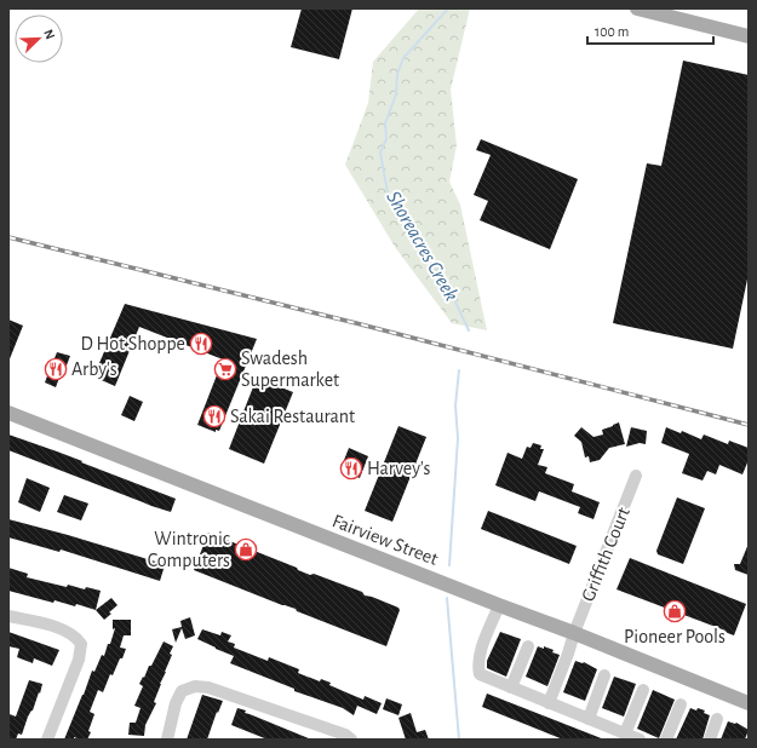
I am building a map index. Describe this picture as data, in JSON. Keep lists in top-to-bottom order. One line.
{"streets":{"main road":["Fairview Street"],"street":["Griffith Court"]},"crossings":[["Fairview Street","Griffith Court"]],"water":["Shoreacres Creek"],"places":{"restaurant":["D Hot Shoppe","Arby's","Sakai Restaurant","Harvey's"],"supermarket":["Swadesh Supermarket"],"shop":["Wintronic Computers","Pioneer Pools"]},"scale_bar":"100 m","north":"top right"}
